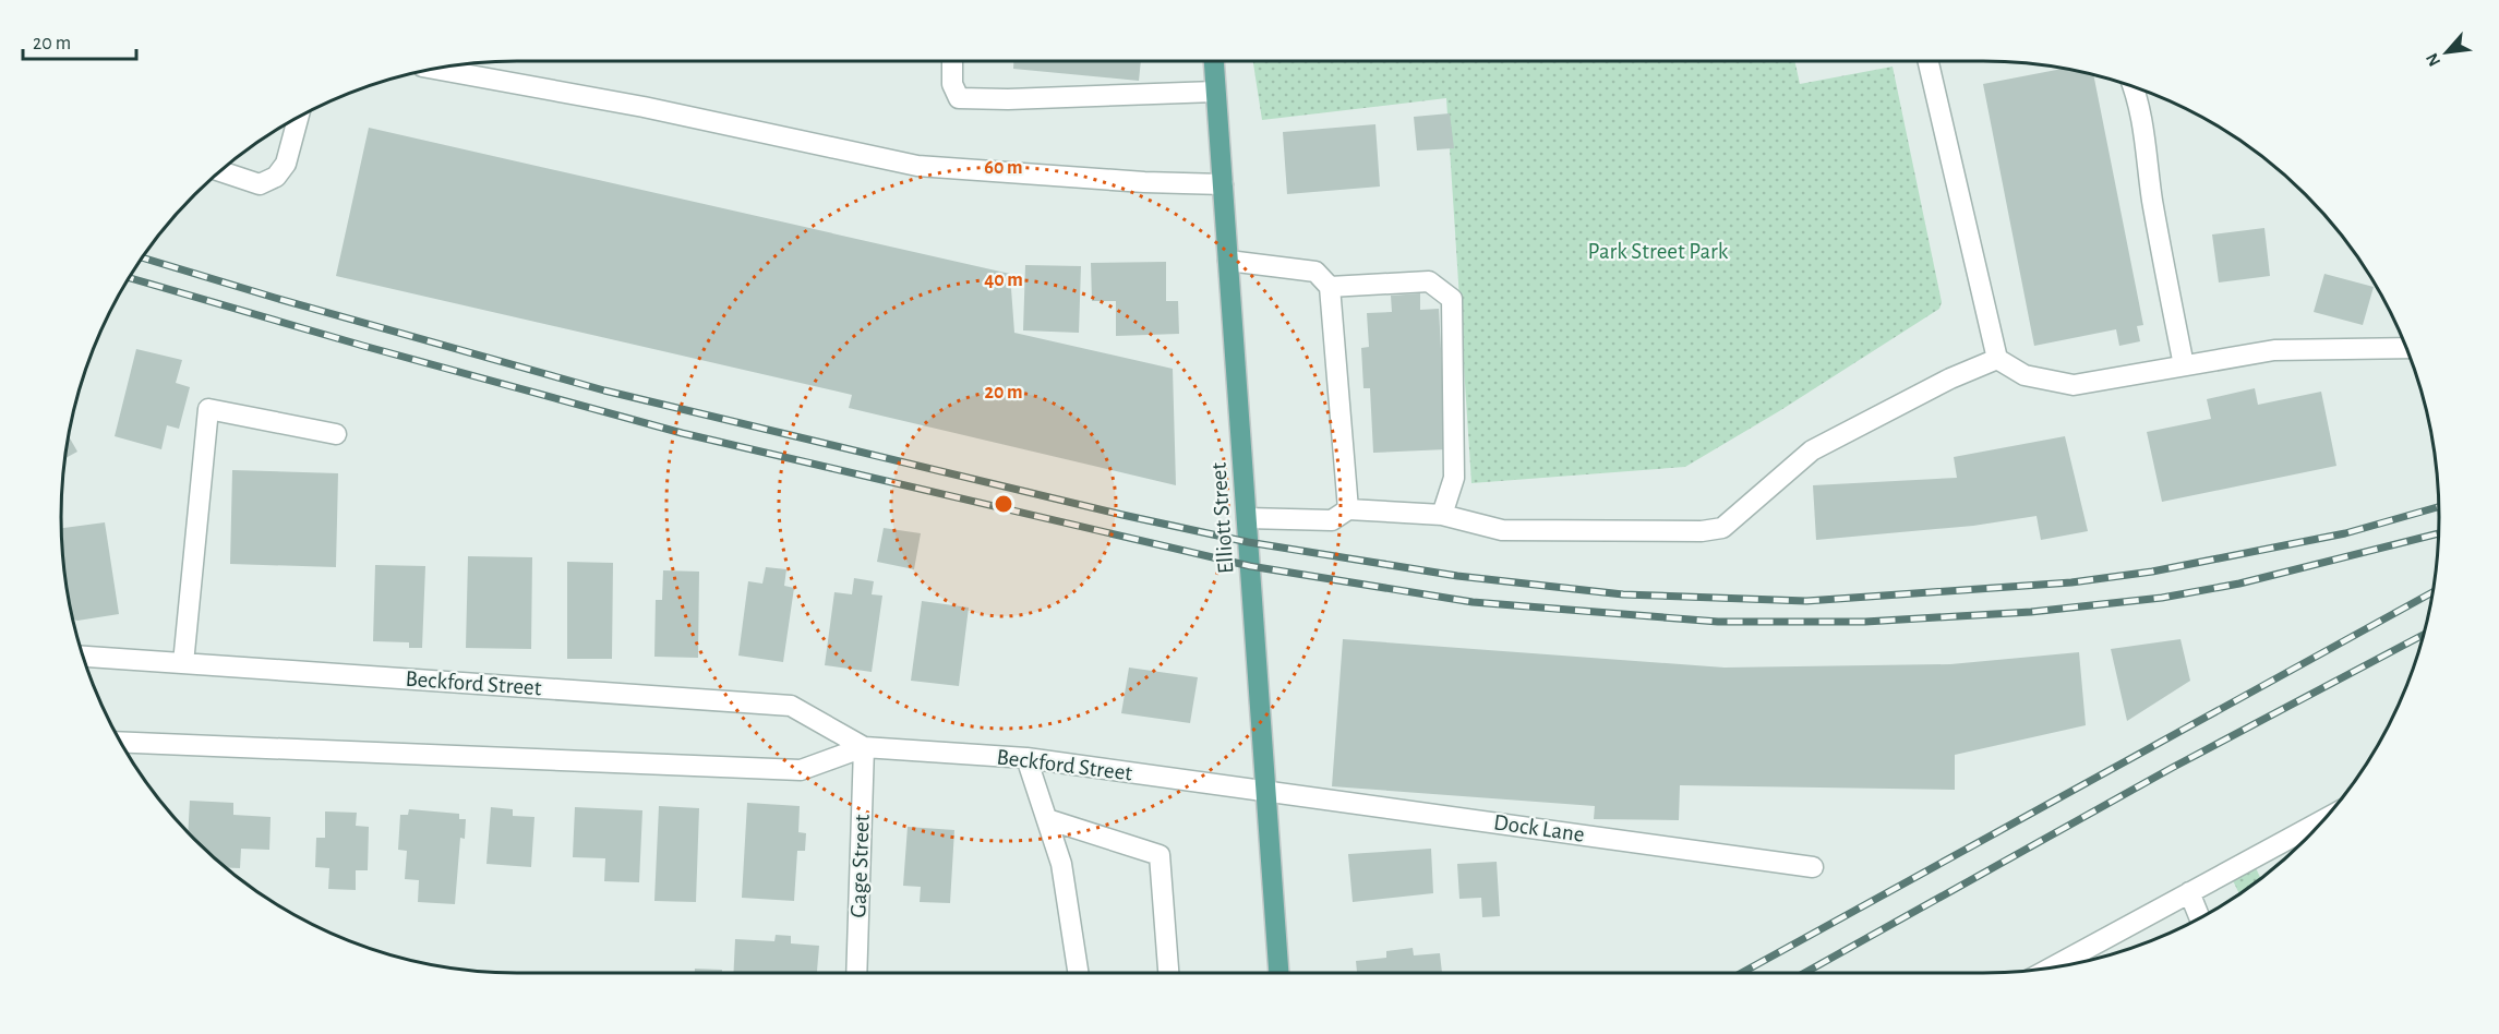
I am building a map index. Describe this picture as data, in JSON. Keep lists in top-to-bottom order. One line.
{"streets":{"main road":["Elliott Street"],"street":["Beckford Street","Dock Lane","Gage Street"]},"crossings":[["Elliott Street","Beckford Street"],["Elliott Street","Dock Lane"],["Beckford Street","Dock Lane"],["Beckford Street","Gage Street"]],"parks":["Park Street Park"],"scale_bar":"20 m","north":"bottom left","rings":["60 m","40 m","20 m"]}
